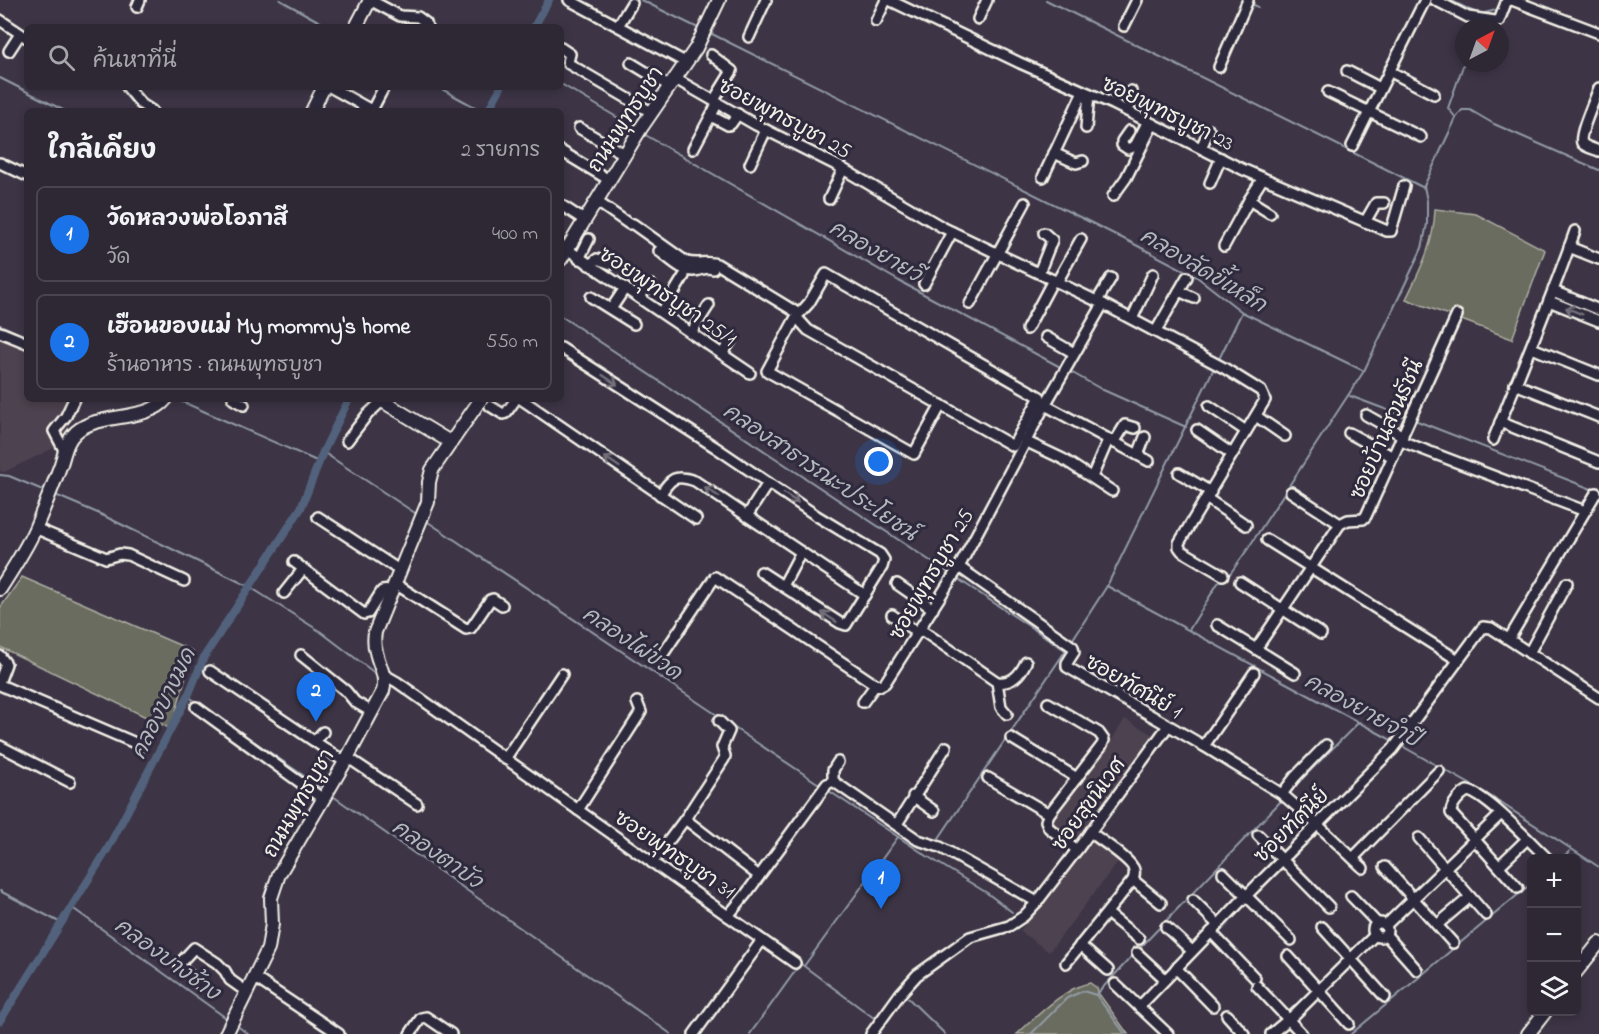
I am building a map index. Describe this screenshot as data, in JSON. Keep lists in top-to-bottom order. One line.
{"streets":{"main road":["ถนนพุทธบูชา"],"street":["ซอยพุทธบูชา 23","ซอยพุทธบูชา 25","ซอยพุทธบูชา 25/1","ซอยบ้านสวนรัชนี","ซอยทัศนีย์ 1","ซอยสุขนิเวศ","ซอยทัศนีย์","ซอยพุทธบูชา 31"]},"crossings":[["ซอยพุทธบูชา 25","ถนนพุทธบูชา"],["ซอยพุทธบูชา 25","ซอยทัศนีย์ 1"],["ถนนพุทธบูชา","ซอยพุทธบูชา 31"],["ซอยทัศนีย์ 1","ซอยสุขนิเวศ"],["ซอยทัศนีย์ 1","ซอยทัศนีย์"]],"water":["คลองยายวี","คลองลัดขี้เหล็ก","คลองสาธารณะประโยชน์","คลองไผ่ขวด","คลองบางมด","คลองยายจำปี","คลองตาบัว","คลองบางช้าง"],"north":"top right","page":{"search":"ค้นหาที่นี่","heading":["ใกล้เคียง","2 รายการ"],"list":[{"mark":"1","name":"วัดหลวงพ่อโอภาสี","note":"วัด","value":"400 m"},{"mark":"2","name":"เฮือนของแม่ My mommy's home","note":"ร้านอาหาร · ถนนพุทธบูชา","value":"550 m"}],"pins":["2","1"],"map_buttons":["+","−"]}}
